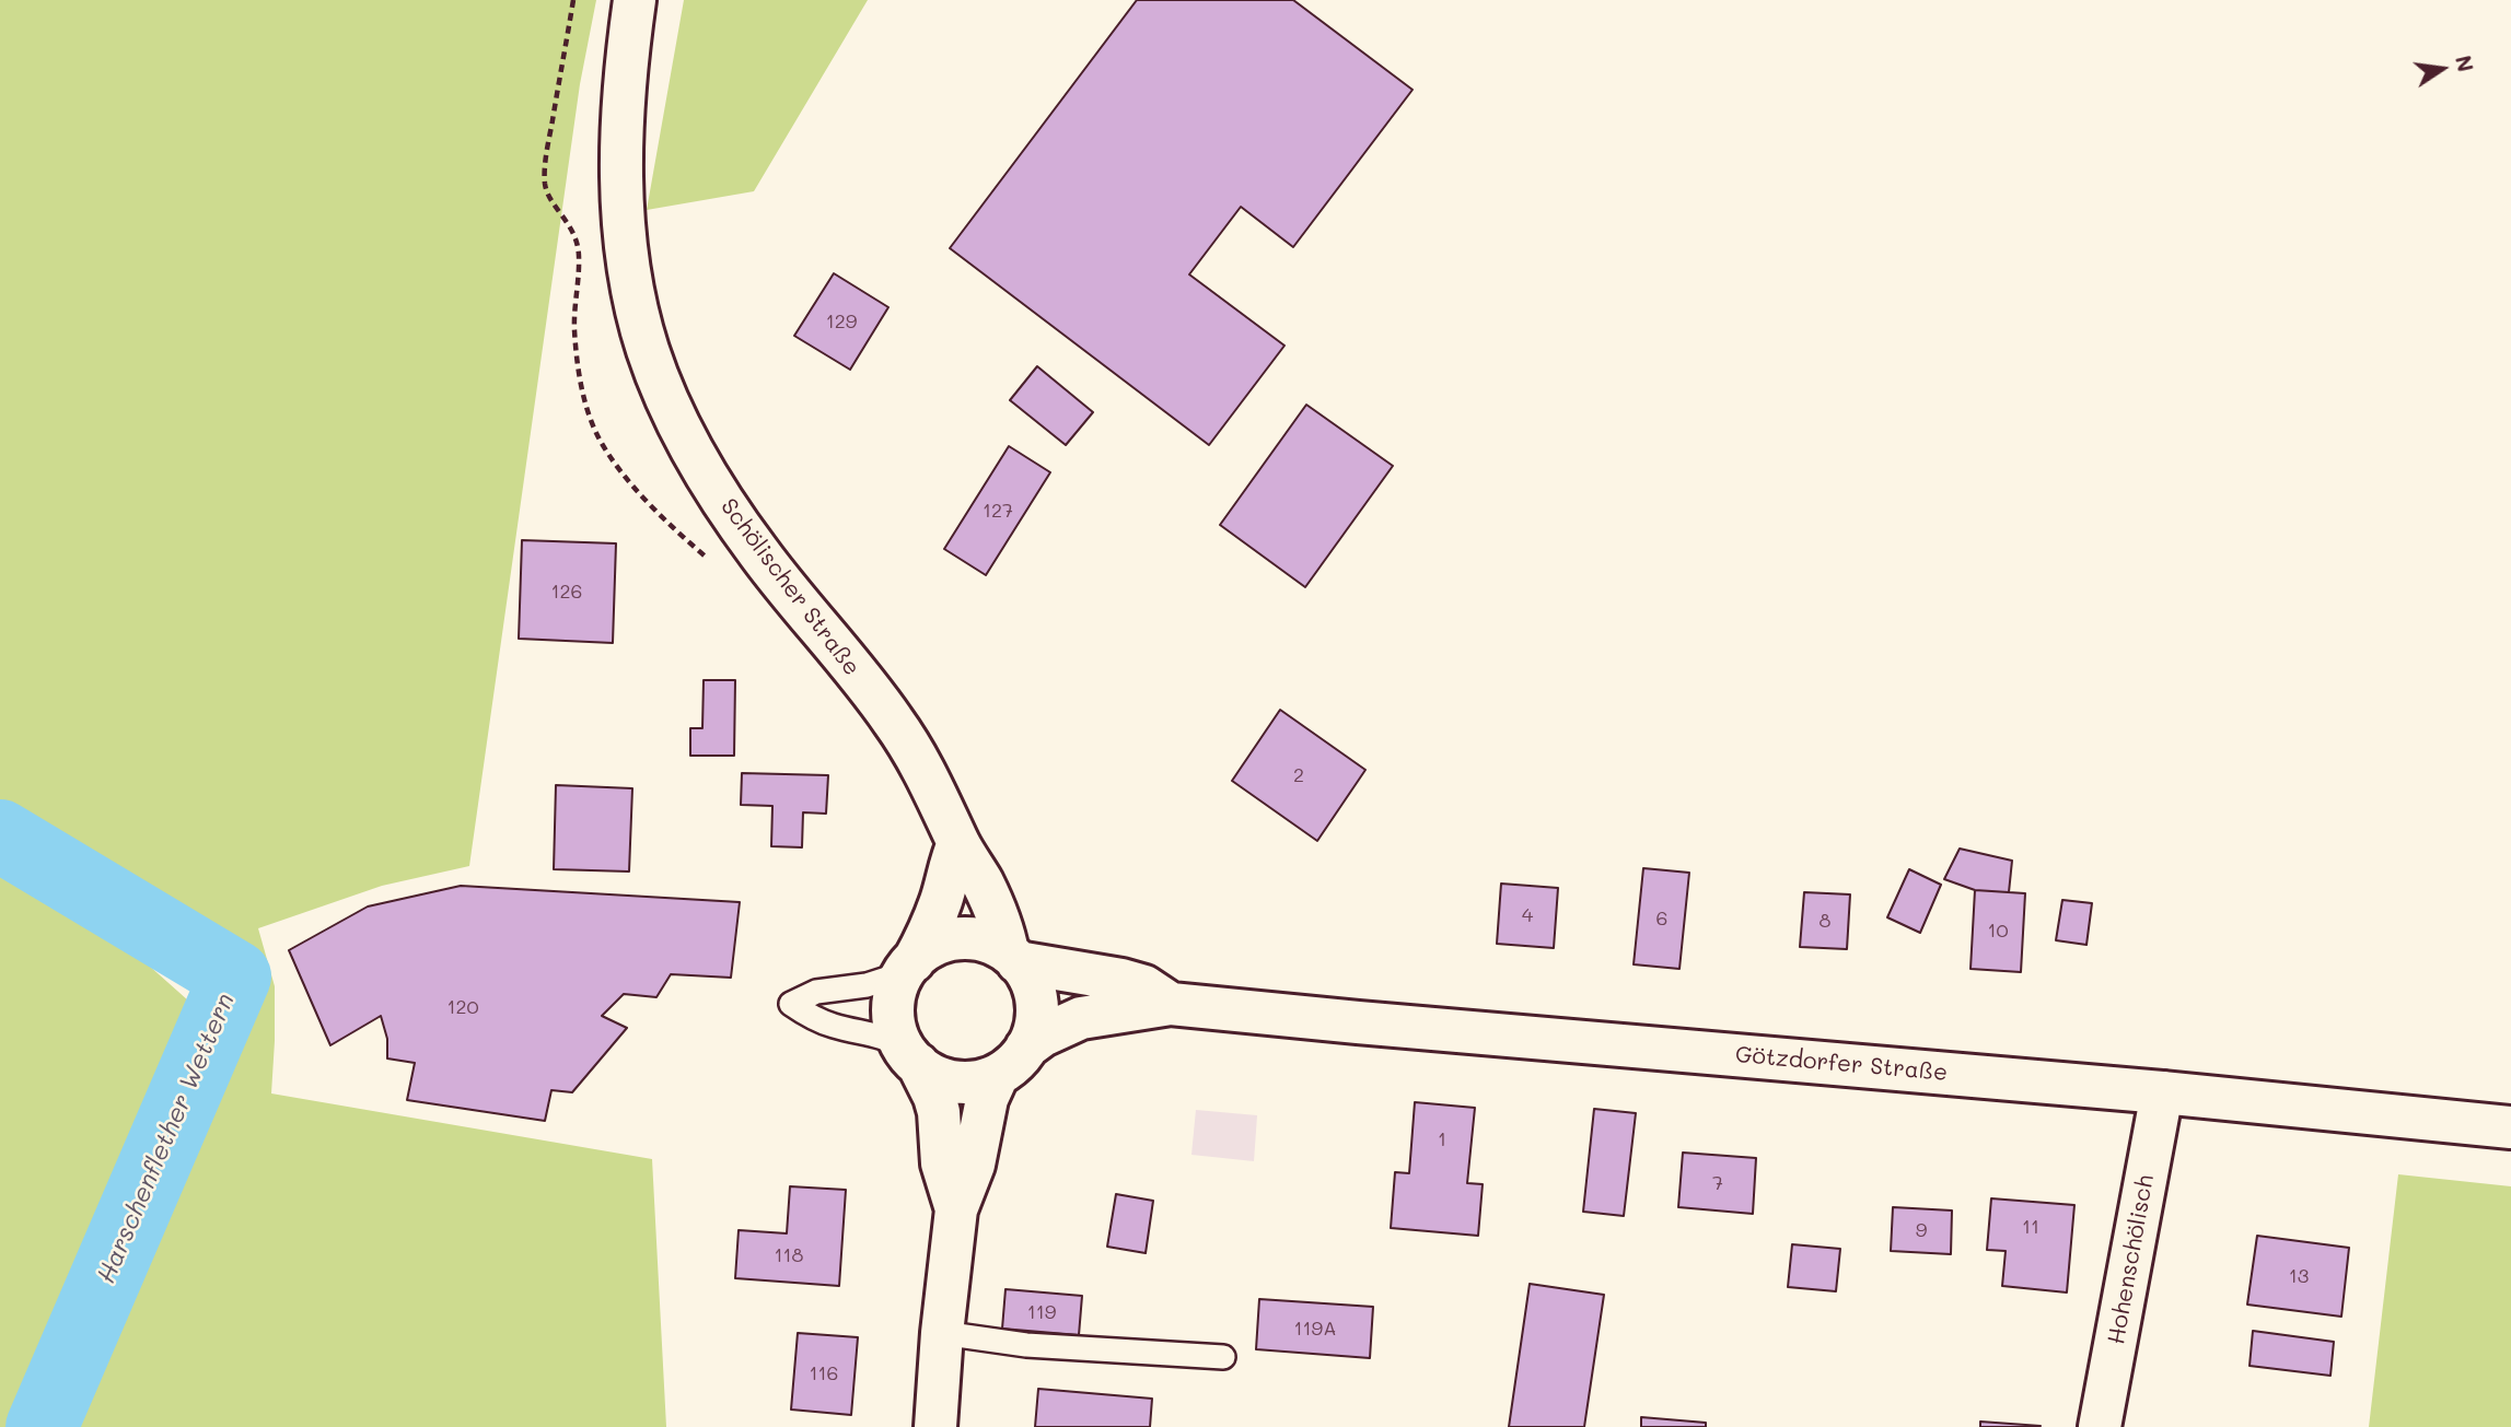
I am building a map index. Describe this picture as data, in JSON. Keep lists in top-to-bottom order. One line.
{"streets":{"street":["Schölischer Straße","Götzdorfer Straße","Hohenschölisch"]},"crossings":[["Schölischer Straße","Götzdorfer Straße"],["Götzdorfer Straße","Hohenschölisch"]],"water":["Harschenflether Wettern"],"house_numbers":["129","127","126","2","4","6","8","10","120","1","7","11","9","118","13","119","119A","116"],"north":"right"}
